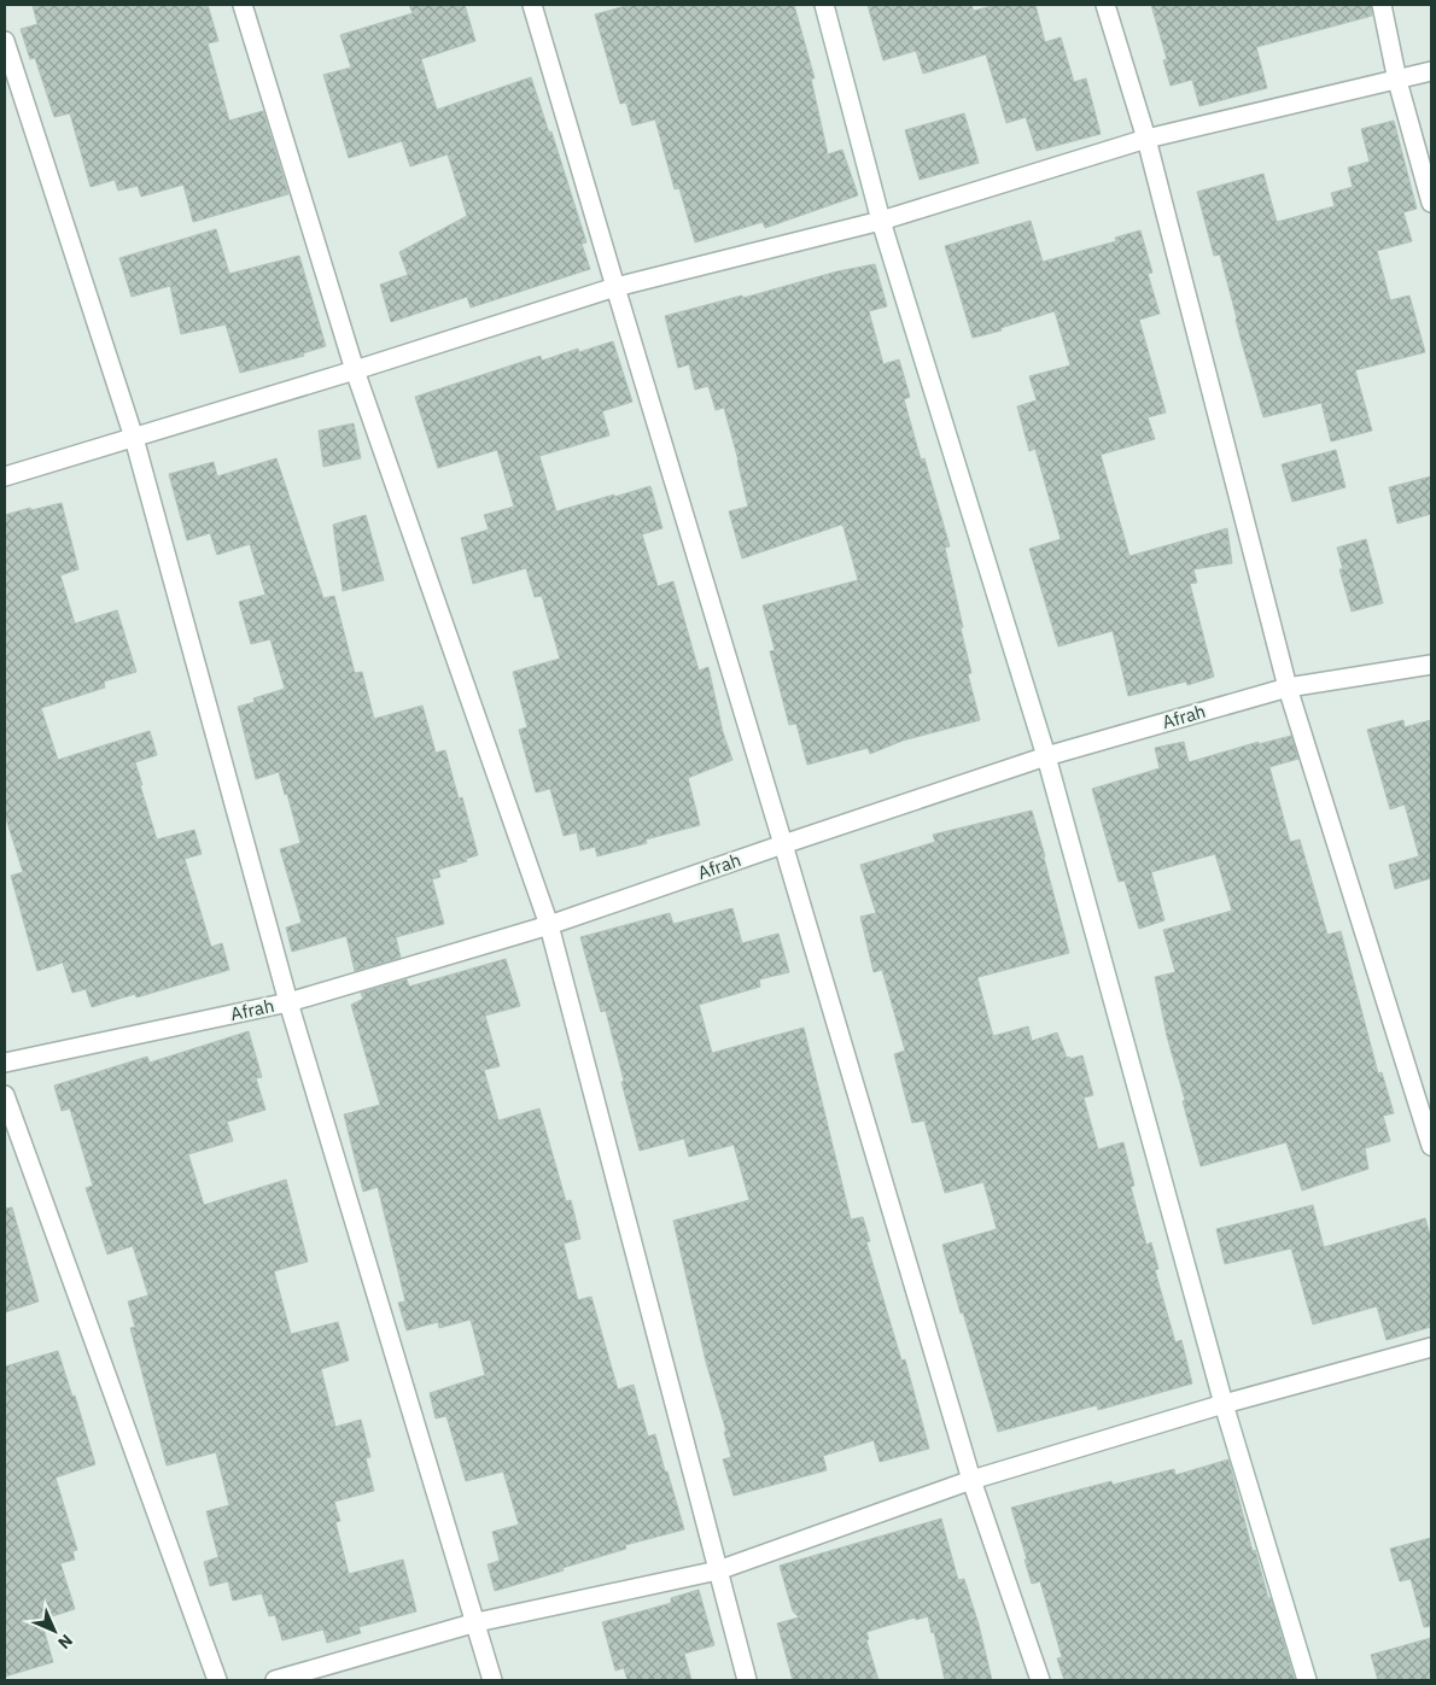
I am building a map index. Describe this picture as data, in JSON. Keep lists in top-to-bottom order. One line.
{"streets":{"street":["Afrah"]},"north":"bottom right"}
